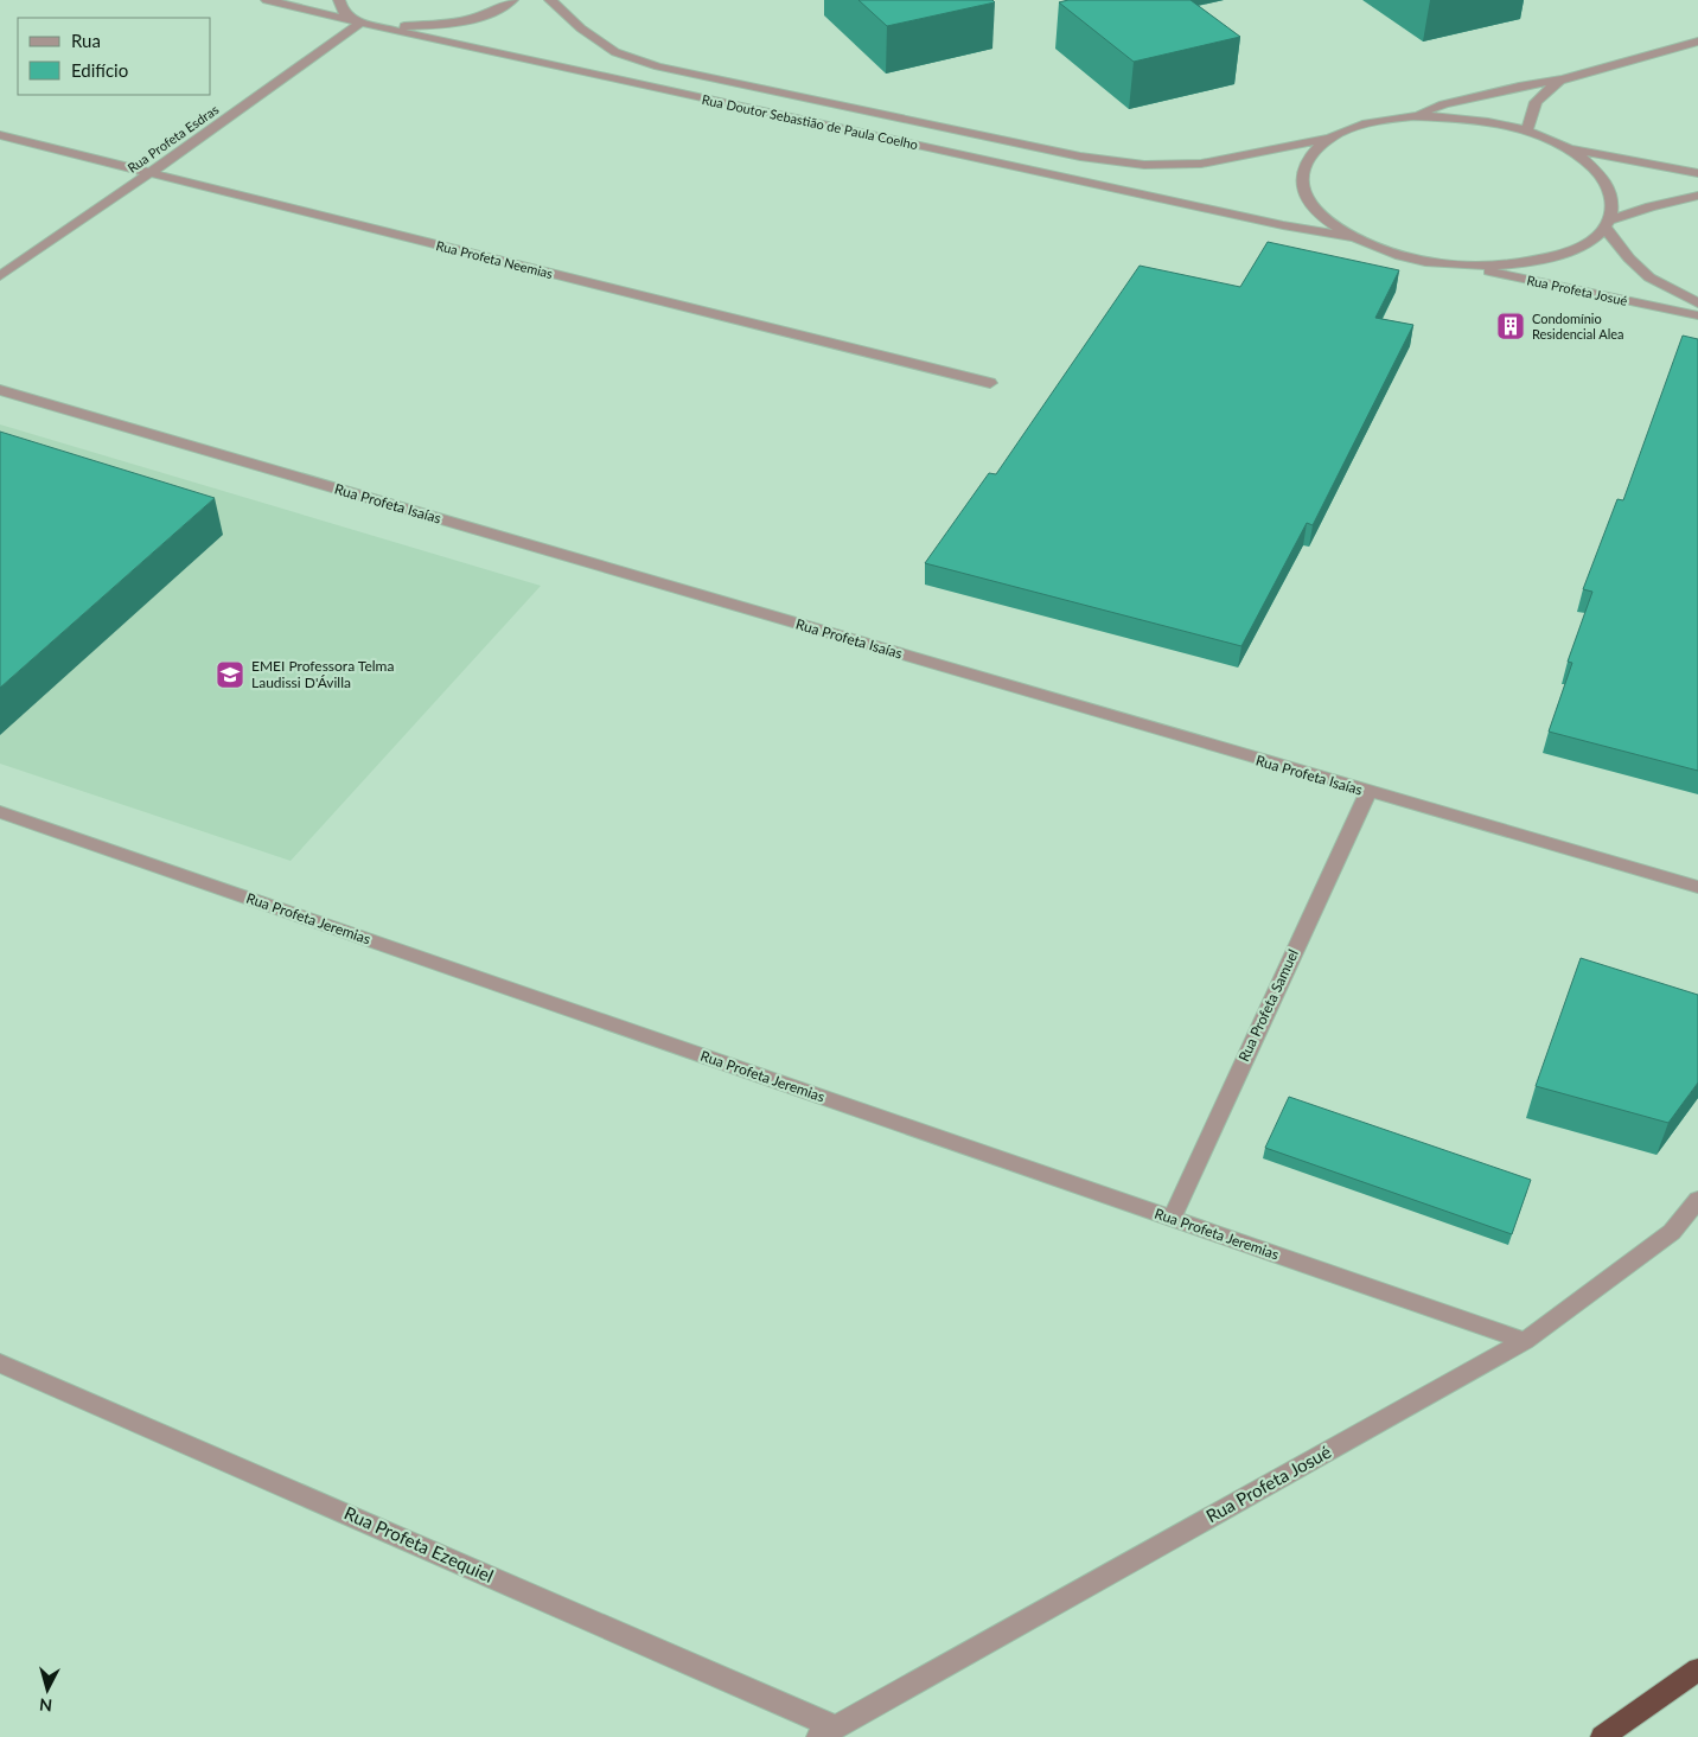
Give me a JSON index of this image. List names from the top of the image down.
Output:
{
  "streets": {
    "street": [
      "Rua Doutor Sebastião de Paula Coelho",
      "Rua Profeta Esdras",
      "Rua Profeta Neemias",
      "Rua Profeta Josué",
      "Rua Profeta Isaías",
      "Rua Profeta Jeremias",
      "Rua Profeta Samuel",
      "Rua Profeta Ezequiel"
    ]
  },
  "crossings": [
    ["Rua Doutor Sebastião de Paula Coelho", "Rua Profeta Esdras"],
    ["Rua Profeta Esdras", "Rua Profeta Neemias"],
    ["Rua Profeta Josué", "Rua Profeta Jeremias"],
    ["Rua Profeta Josué", "Rua Profeta Ezequiel"],
    ["Rua Profeta Isaías", "Rua Profeta Samuel"],
    ["Rua Profeta Jeremias", "Rua Profeta Samuel"]
  ],
  "places": {
    "building": ["Condomínio Residencial Alea"],
    "school or university": ["EMEI Professora Telma Laudissi D'Ávilla"]
  },
  "legend": ["Rua", "Edifício"],
  "north": "bottom"
}
